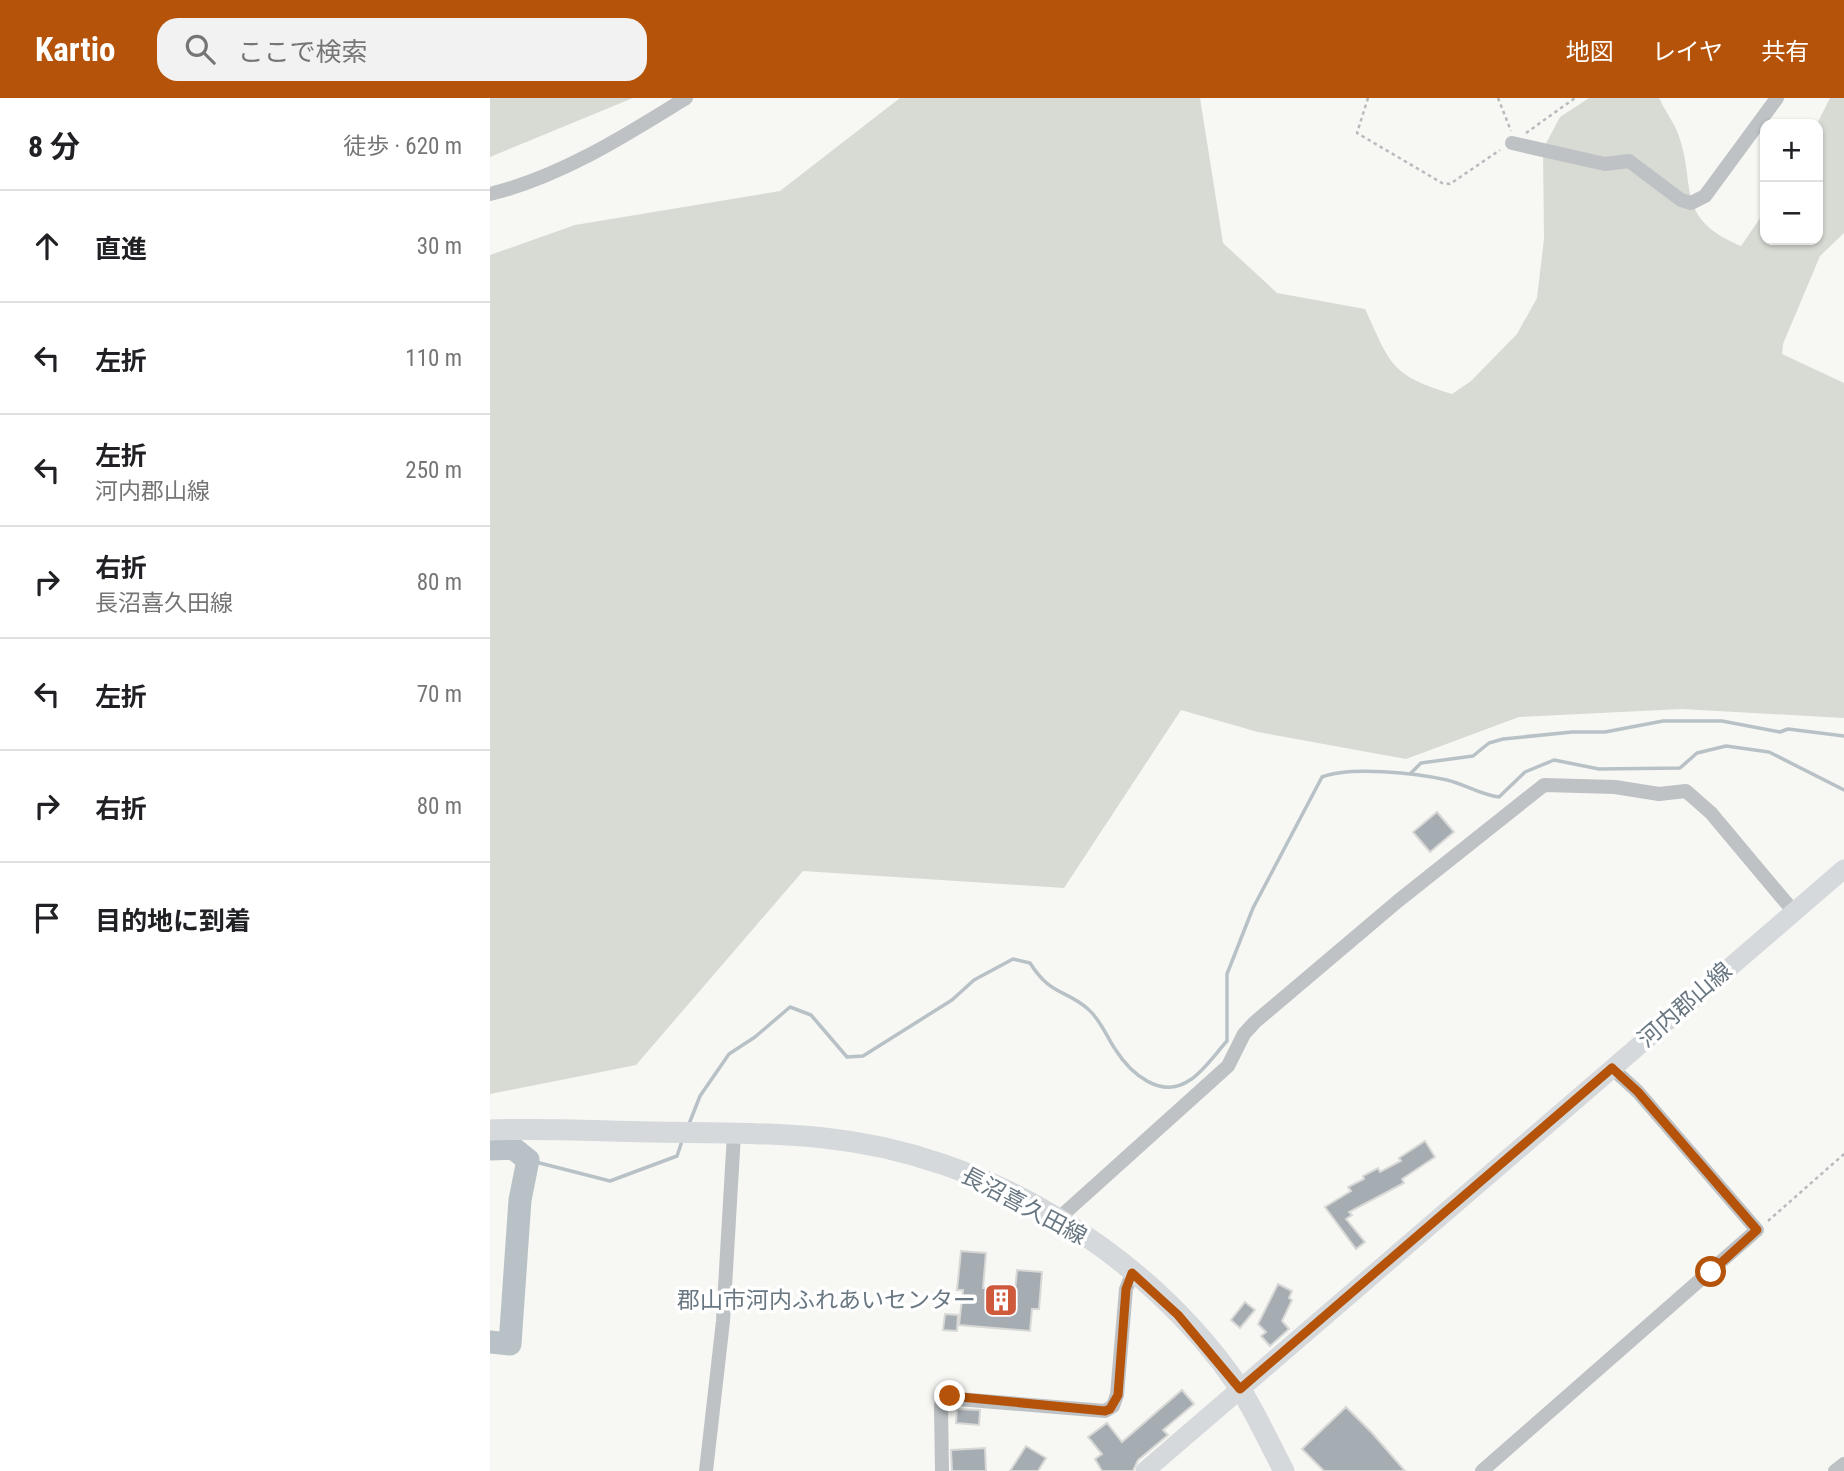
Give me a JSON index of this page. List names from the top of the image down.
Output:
{
  "streets": {
    "main road": ["河内郡山線", "長沼喜久田線"]
  },
  "crossings": [
    ["河内郡山線", "長沼喜久田線"]
  ],
  "places": {
    "building": ["郡山市河内ふれあいセンター"]
  },
  "page": {
    "header": "Kartio",
    "search": "ここで検索",
    "nav": ["地図", "レイヤ", "共有"],
    "heading": ["8 分", "徒歩 · 620 m"],
    "map_buttons": ["+", "−"],
    "list": [
      ["直進", "30 m"],
      ["左折", "110 m"],
      ["左折", "河内郡山線", "250 m"],
      ["右折", "長沼喜久田線", "80 m"],
      ["左折", "70 m"],
      ["右折", "80 m"],
      "目的地に到着"
    ]
  }
}
